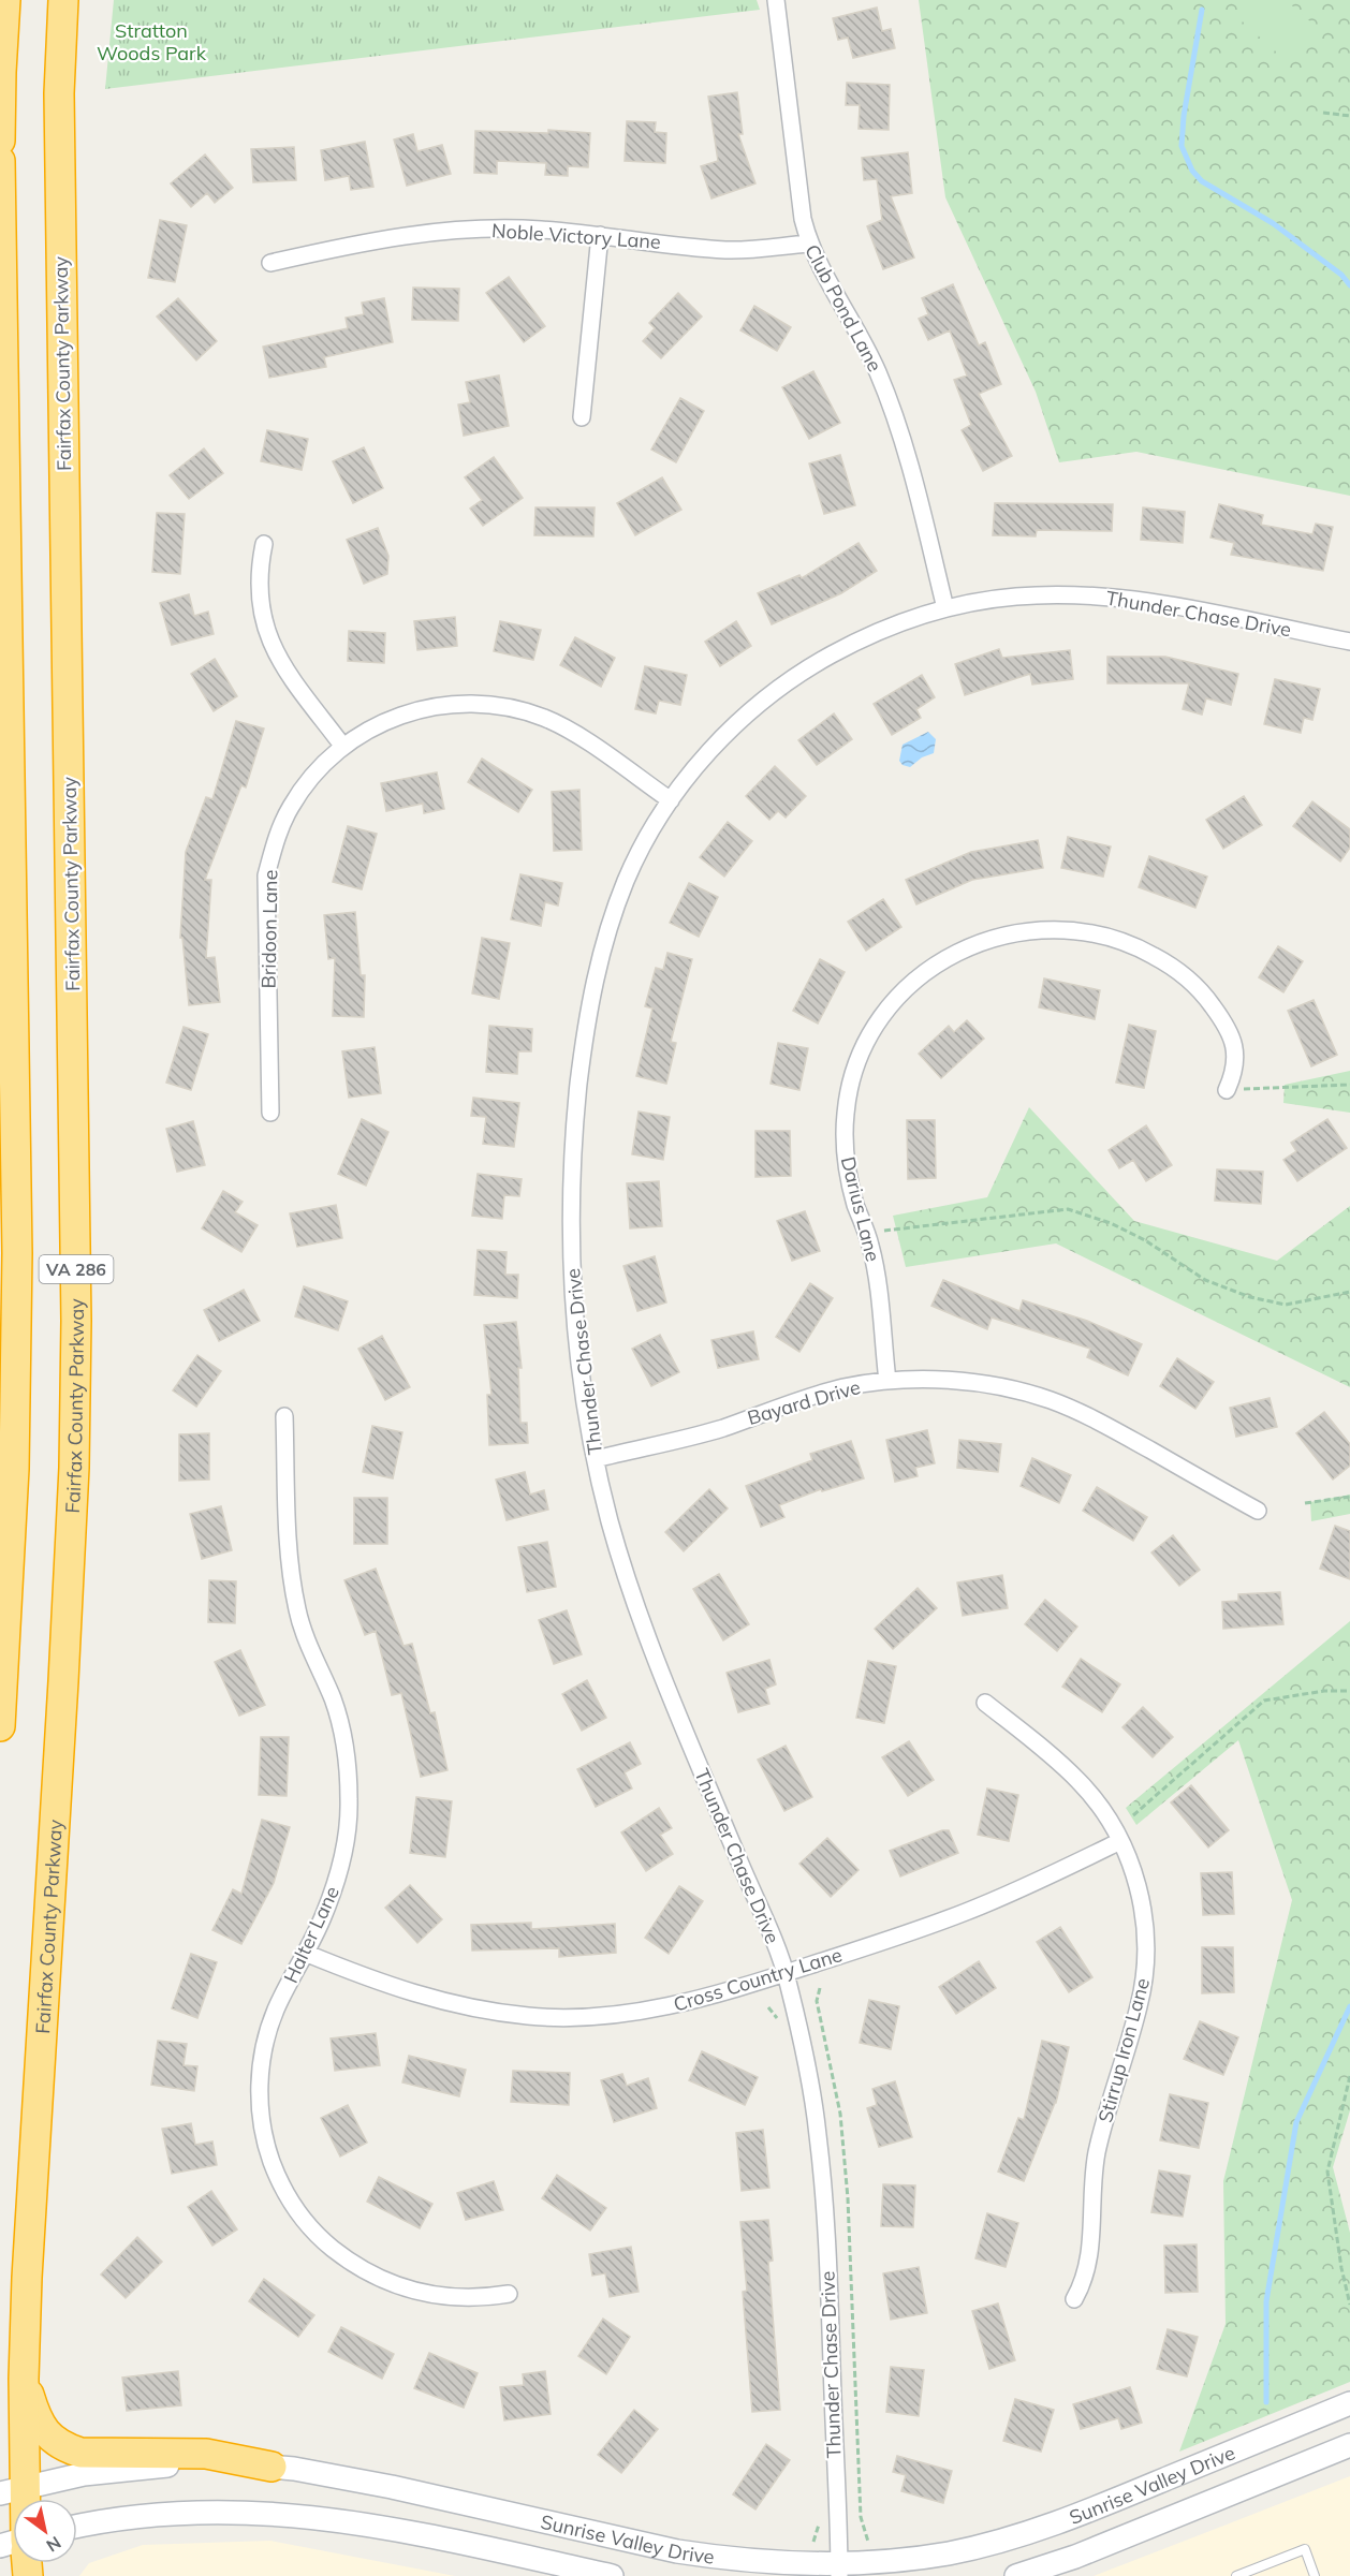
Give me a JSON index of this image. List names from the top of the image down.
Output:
{
  "streets": {
    "highway": ["Fairfax County Parkway", "VA 286"],
    "main road": ["Sunrise Valley Drive"],
    "street": [
      "Noble Victory Lane",
      "Club Pond Lane",
      "Thunder Chase Drive",
      "Bridoon Lane",
      "Darius Lane",
      "Bayard Drive",
      "Halter Lane",
      "Cross Country Lane",
      "Stirrup Iron Lane"
    ]
  },
  "crossings": [
    ["Noble Victory Lane", "Club Pond Lane"],
    ["Club Pond Lane", "Thunder Chase Drive"],
    ["Fairfax County Parkway", "Sunrise Valley Drive"],
    ["Thunder Chase Drive", "Bridoon Lane"],
    ["Thunder Chase Drive", "Bayard Drive"],
    ["Thunder Chase Drive", "Cross Country Lane"],
    ["Thunder Chase Drive", "Sunrise Valley Drive"],
    ["Darius Lane", "Bayard Drive"],
    ["Halter Lane", "Cross Country Lane"],
    ["Cross Country Lane", "Stirrup Iron Lane"]
  ],
  "parks": ["Stratton Woods Park"],
  "north": "bottom right"
}
